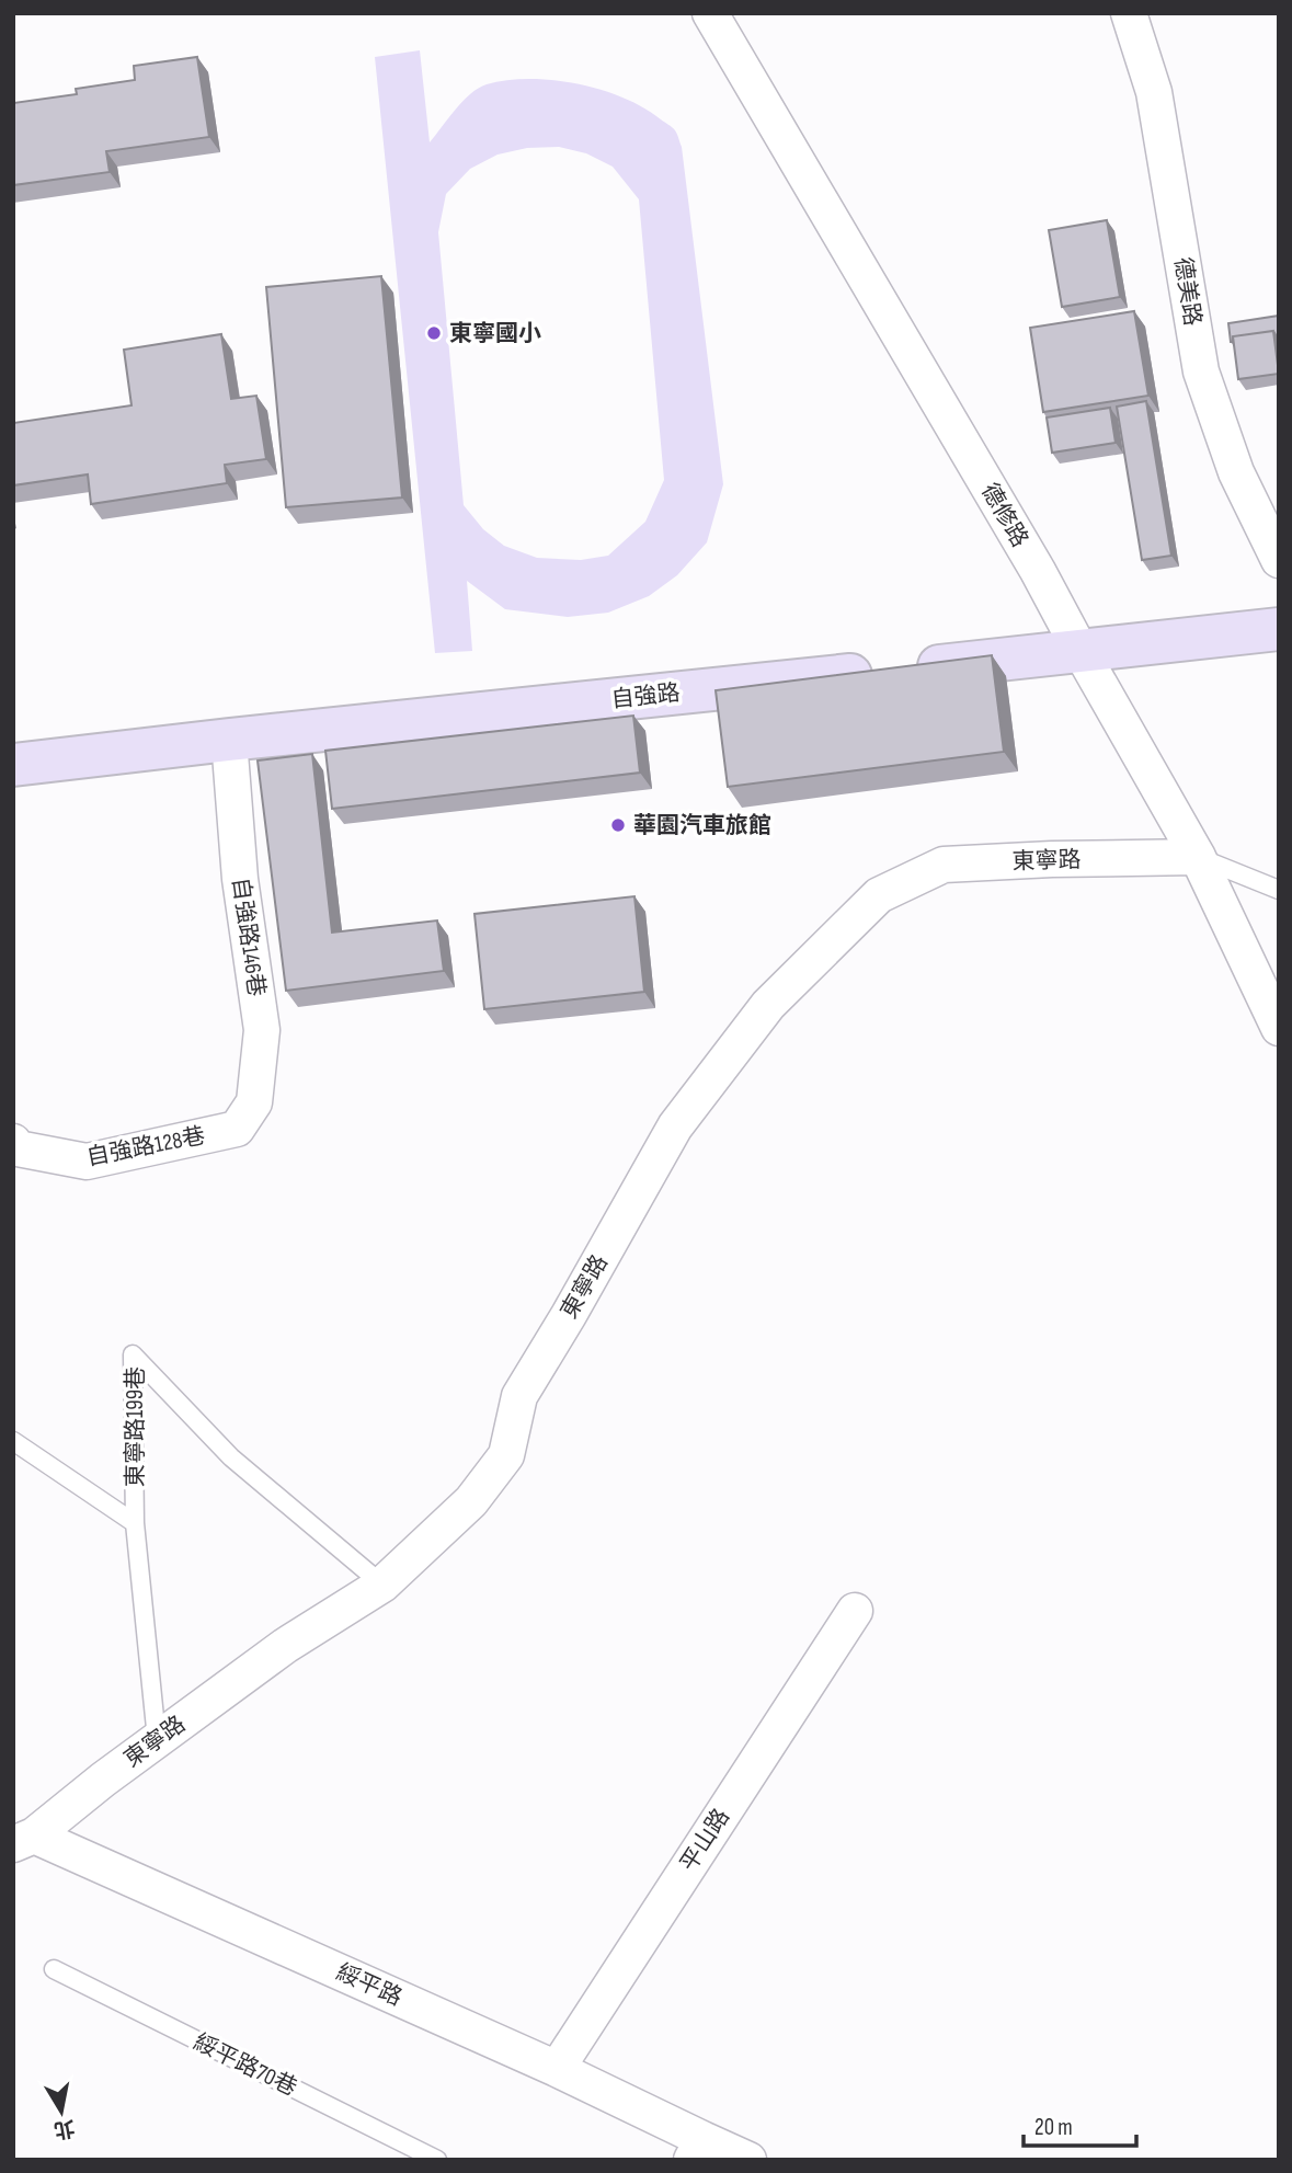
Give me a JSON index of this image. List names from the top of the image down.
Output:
{
  "streets": {
    "street": [
      "德美路",
      "德修路",
      "自強路",
      "東寧路",
      "自強路146巷",
      "自強路128巷",
      "平山路",
      "綏平路"
    ],
    "lane": ["東寧路199巷", "綏平路70巷"]
  },
  "crossings": [
    ["德修路", "自強路"],
    ["德修路", "東寧路"],
    ["自強路", "自強路146巷"],
    ["東寧路", "東寧路199巷"],
    ["東寧路", "綏平路"],
    ["自強路146巷", "自強路128巷"],
    ["平山路", "綏平路"]
  ],
  "places": ["東寧國小", "華園汽車旅館"],
  "scale_bar": "20 m",
  "north": "bottom"
}
